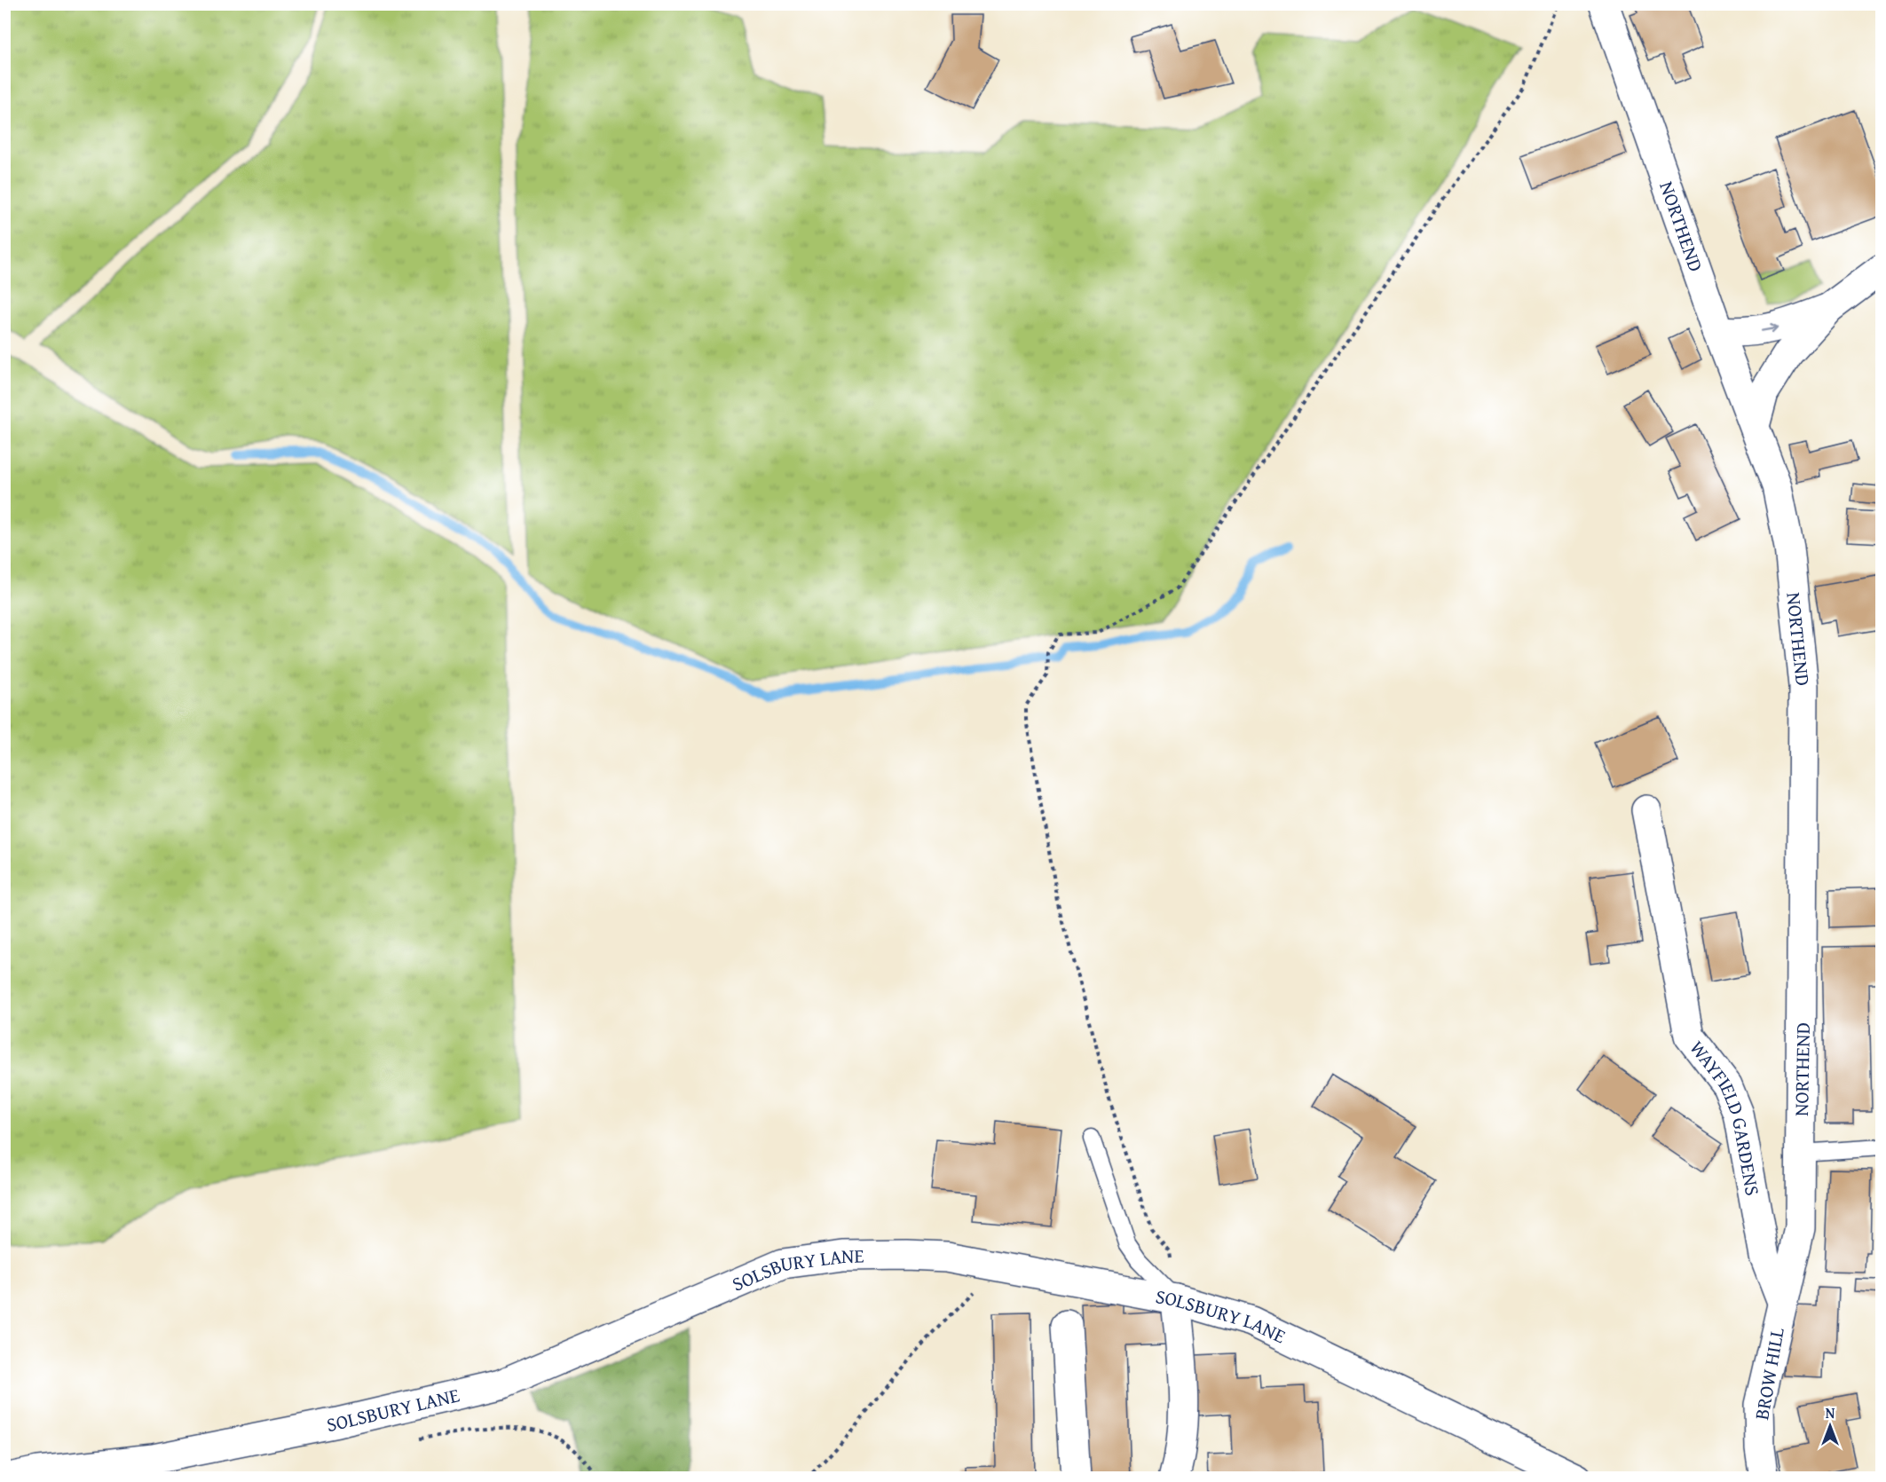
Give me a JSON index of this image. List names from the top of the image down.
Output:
{
  "streets": {
    "street": [
      "NORTHEND",
      "WAYFIELD GARDENS",
      "SOLSBURY LANE",
      "BROW HILL"
    ]
  },
  "crossings": [
    ["NORTHEND", "WAYFIELD GARDENS"],
    ["NORTHEND", "BROW HILL"],
    ["WAYFIELD GARDENS", "BROW HILL"]
  ],
  "north": "top"
}
